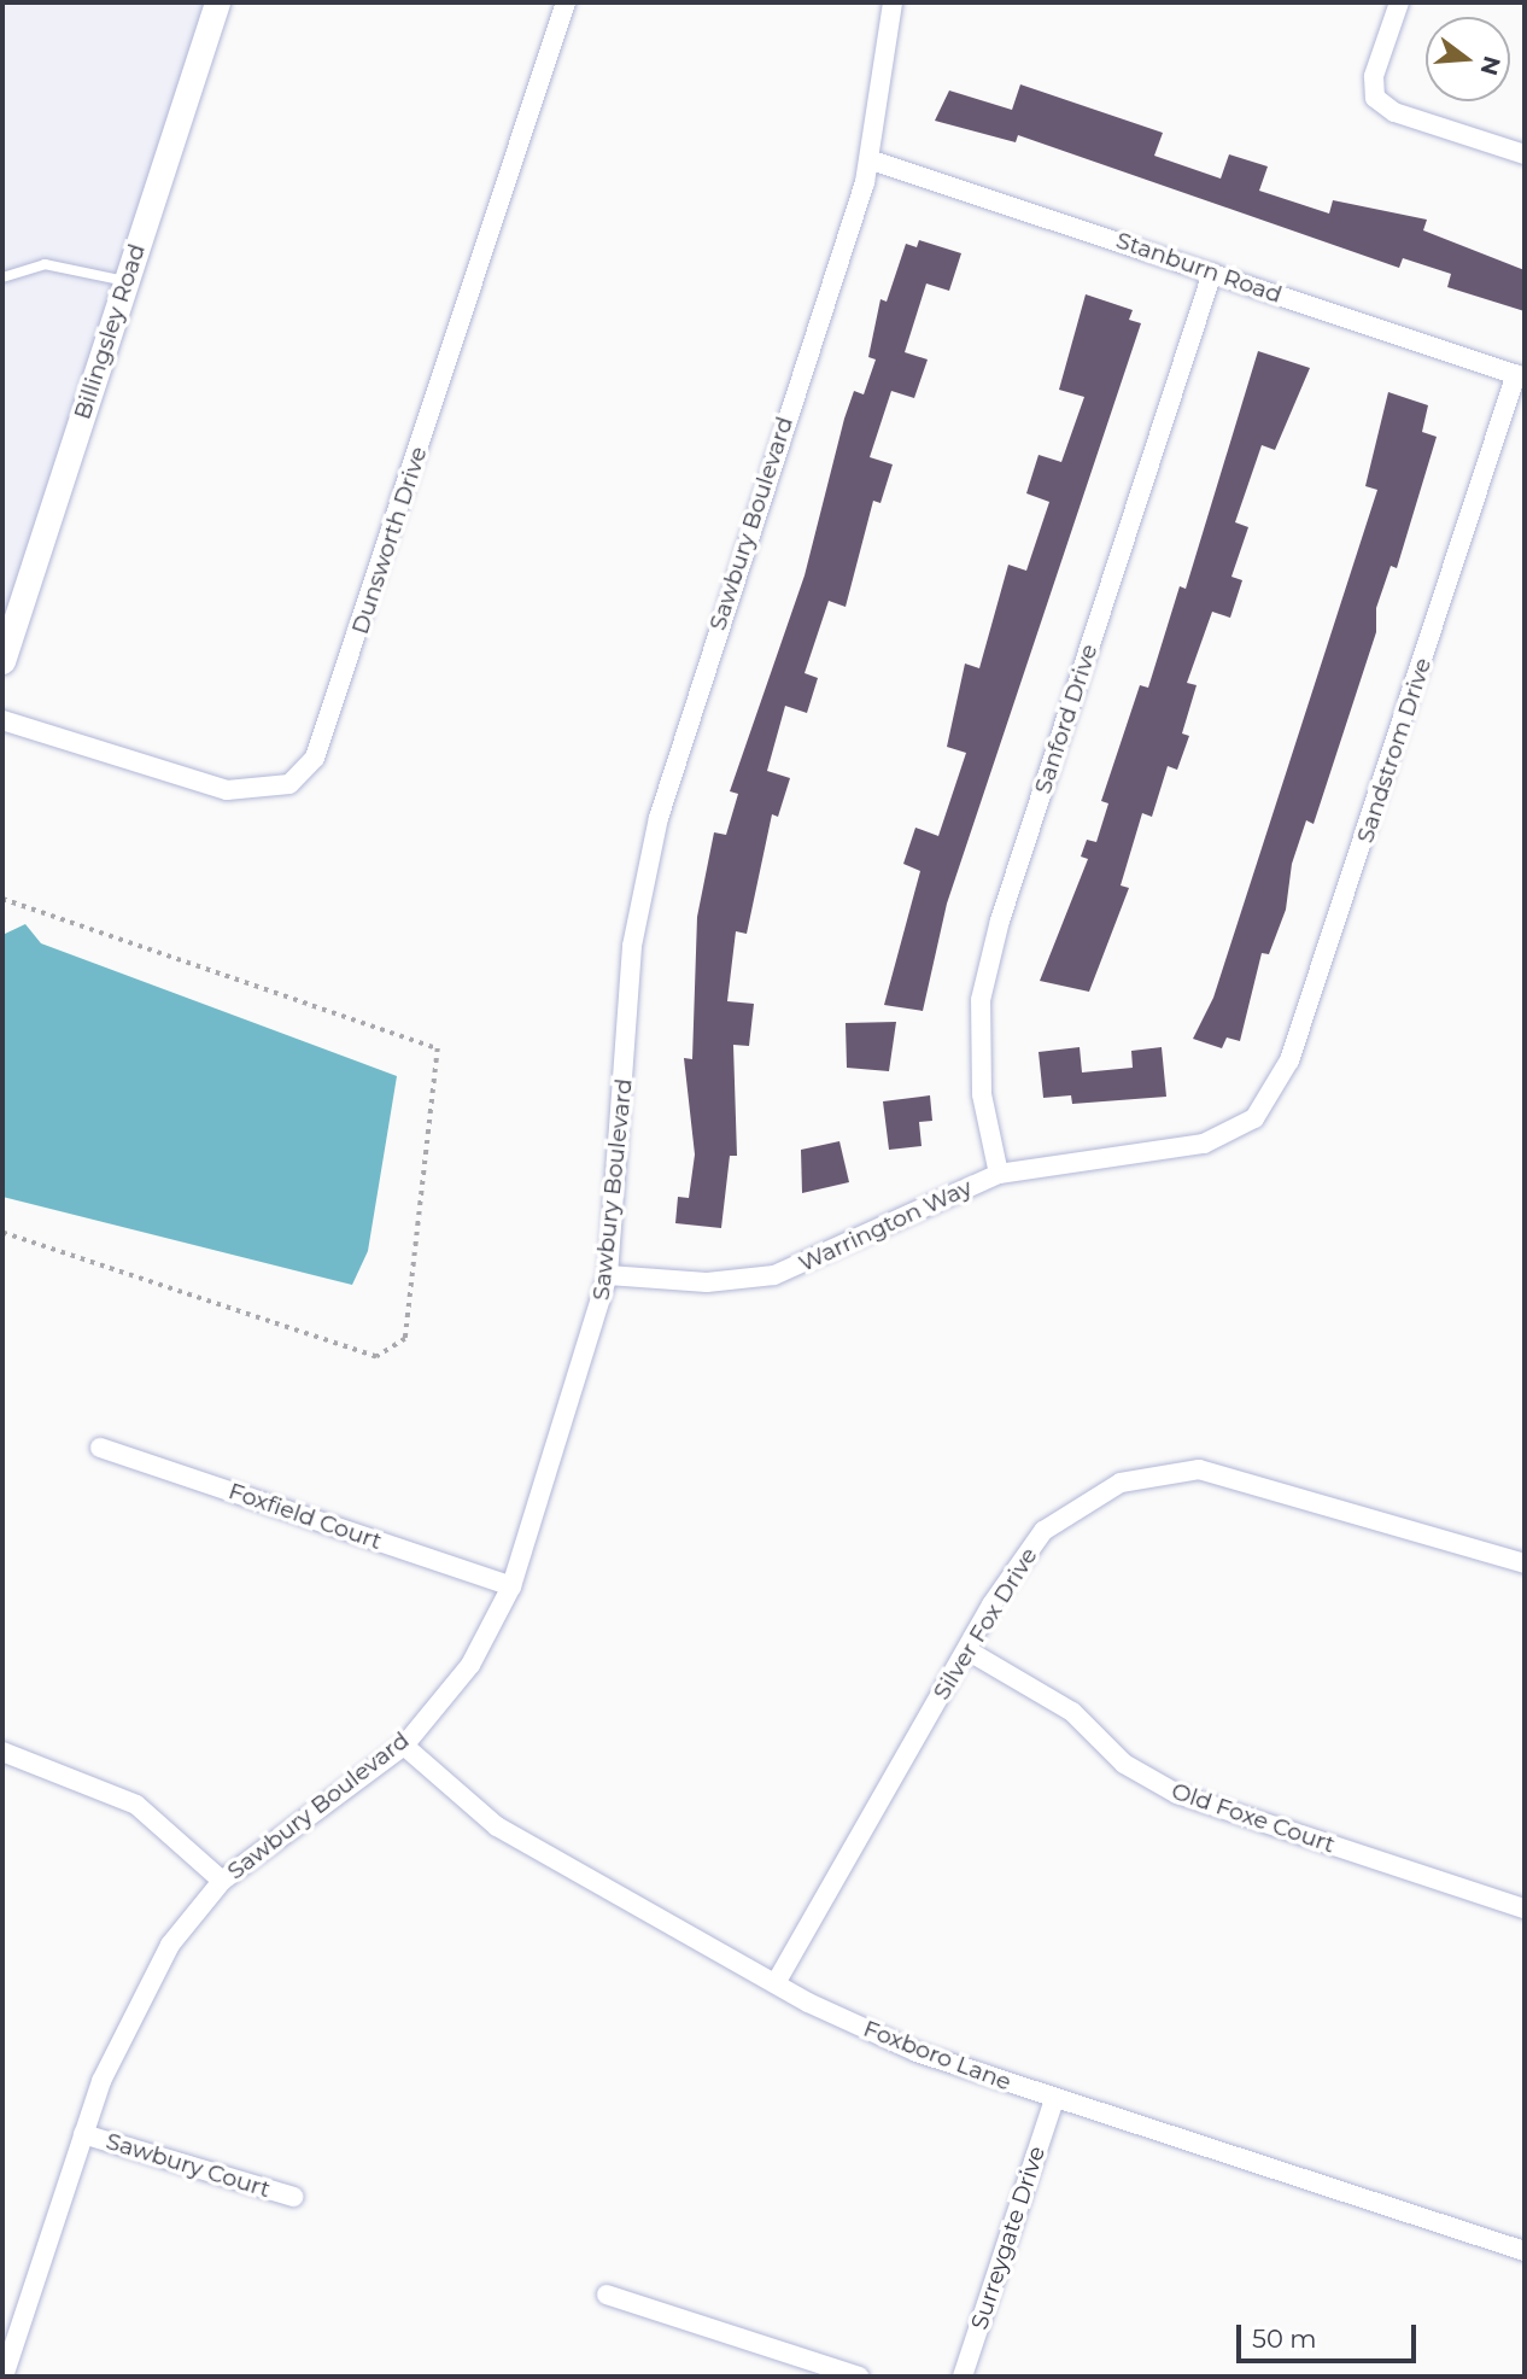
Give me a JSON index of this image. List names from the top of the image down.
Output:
{
  "streets": {
    "street": [
      "Stanburn Road",
      "Billingsley Road",
      "Sawbury Boulevard",
      "Dunsworth Drive",
      "Sanford Drive",
      "Sandstrom Drive",
      "Warrington Way",
      "Foxfield Court",
      "Silver Fox Drive",
      "Old Foxe Court",
      "Foxboro Lane",
      "Sawbury Court",
      "Surreygate Drive"
    ]
  },
  "crossings": [
    ["Stanburn Road", "Sawbury Boulevard"],
    ["Stanburn Road", "Sanford Drive"],
    ["Stanburn Road", "Sandstrom Drive"],
    ["Sawbury Boulevard", "Warrington Way"],
    ["Sawbury Boulevard", "Foxfield Court"],
    ["Sawbury Boulevard", "Foxboro Lane"],
    ["Sawbury Boulevard", "Sawbury Court"],
    ["Sanford Drive", "Warrington Way"],
    ["Sandstrom Drive", "Warrington Way"],
    ["Silver Fox Drive", "Old Foxe Court"],
    ["Silver Fox Drive", "Foxboro Lane"],
    ["Foxboro Lane", "Surreygate Drive"]
  ],
  "scale_bar": "50 m",
  "north": "right"
}
